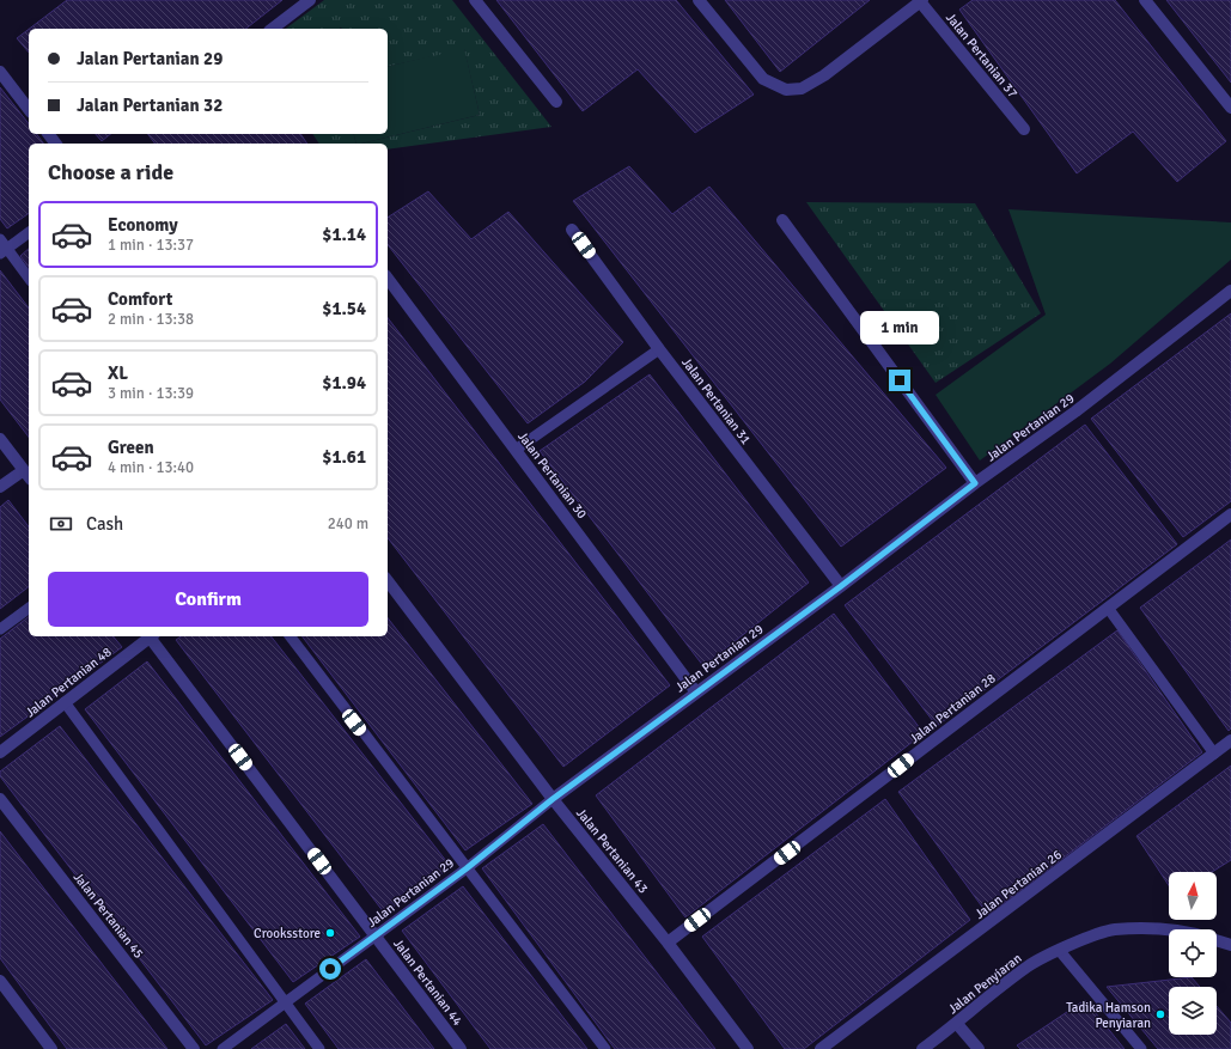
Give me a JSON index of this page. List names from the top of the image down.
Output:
{
  "streets": {
    "street": [
      "Jalan Pertanian 37",
      "Jalan Pertanian 31",
      "Jalan Pertanian 29",
      "Jalan Pertanian 30",
      "Jalan Pertanian 48",
      "Jalan Pertanian 28",
      "Jalan Pertanian 43",
      "Jalan Pertanian 26",
      "Jalan Pertanian 45",
      "Jalan Pertanian 44",
      "Jalan Penyiaran"
    ]
  },
  "crossings": [
    ["Jalan Pertanian 31", "Jalan Pertanian 29"],
    ["Jalan Pertanian 29", "Jalan Pertanian 30"],
    ["Jalan Pertanian 29", "Jalan Pertanian 43"],
    ["Jalan Pertanian 29", "Jalan Pertanian 44"],
    ["Jalan Pertanian 28", "Jalan Pertanian 43"]
  ],
  "places": ["Crooksstore", "Tadika Hamson Penyiaran"],
  "north": "top",
  "page": {
    "banner": ["Jalan Pertanian 29", "Jalan Pertanian 32"],
    "heading": "Choose a ride",
    "list": [
      {
        "name": "Economy",
        "note": "1 min · 13:37",
        "value": "$1.14"
      },
      {
        "name": "Comfort",
        "note": "2 min · 13:38",
        "value": "$1.54"
      },
      {
        "name": "XL",
        "note": "3 min · 13:39",
        "value": "$1.94"
      },
      {
        "name": "Green",
        "note": "4 min · 13:40",
        "value": "$1.61"
      }
    ],
    "bubble": "1 min",
    "pay": ["Cash", "240 m"],
    "buttons": "Confirm"
  }
}
